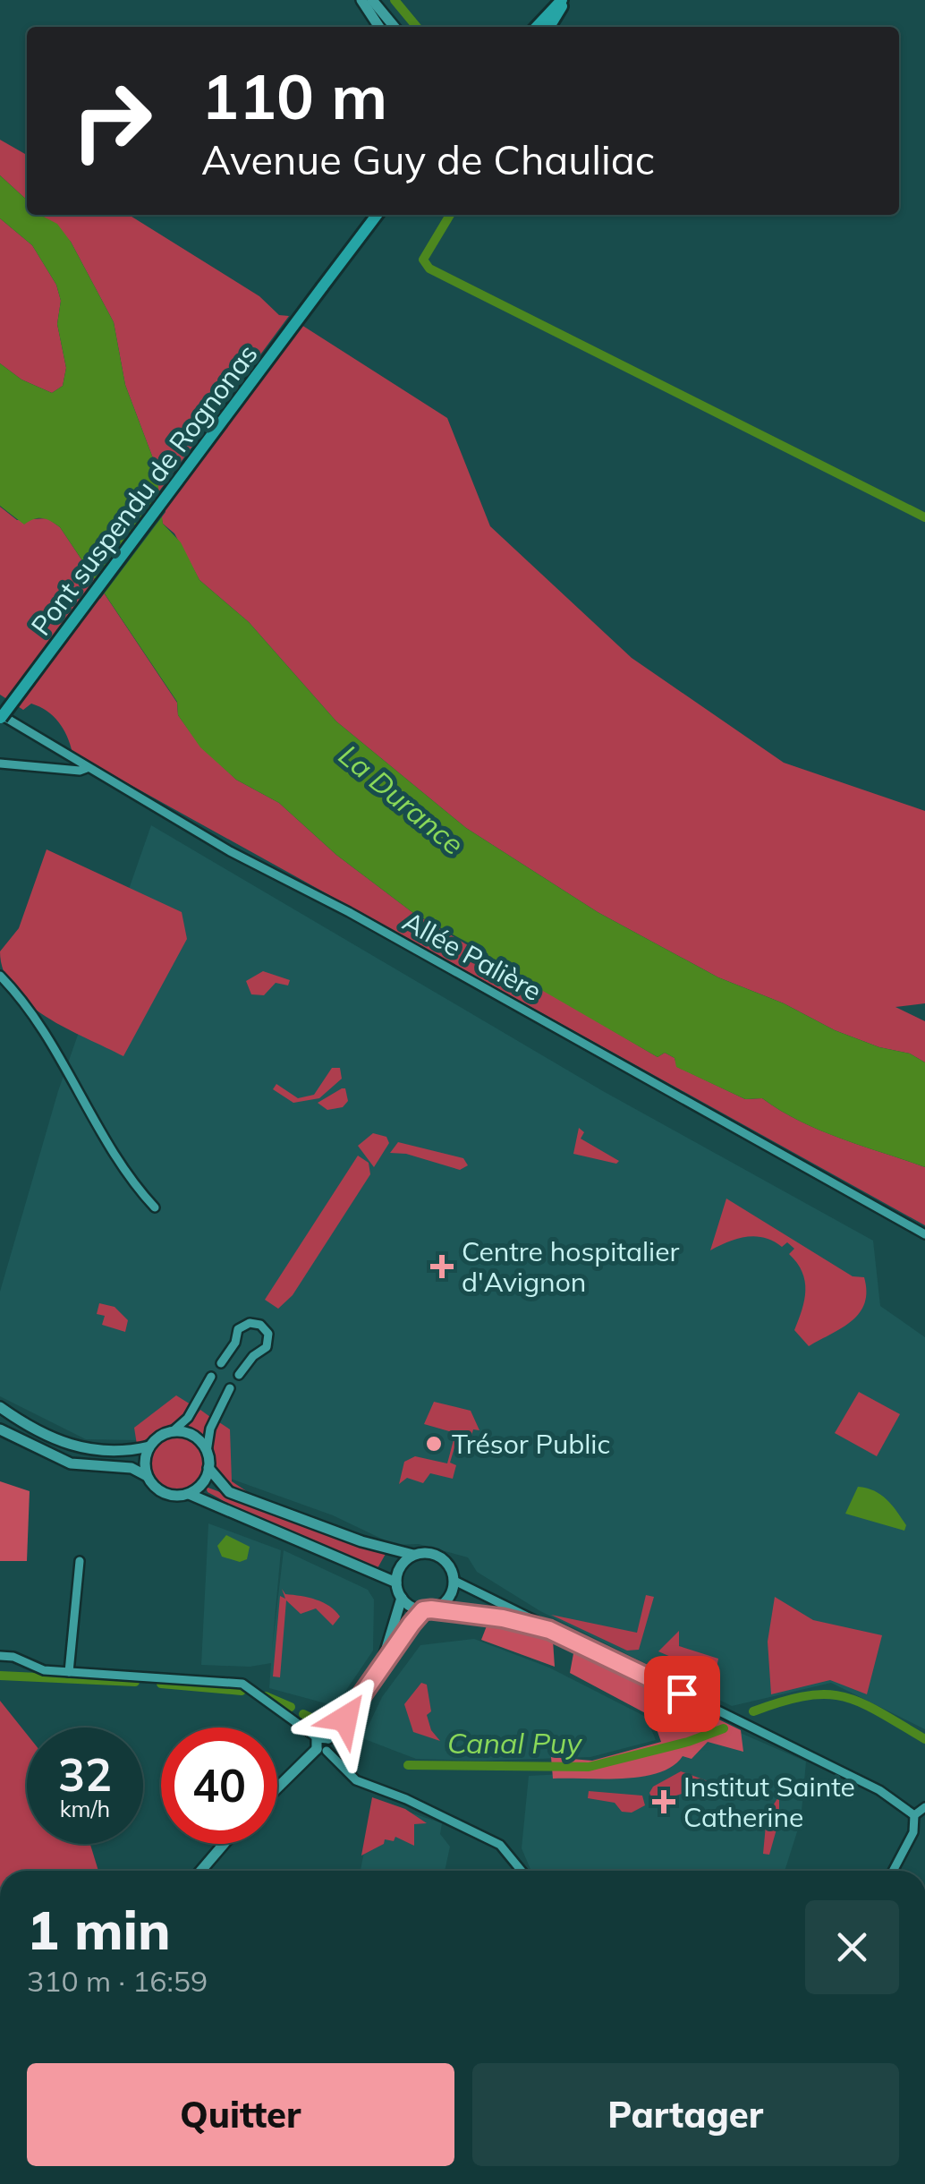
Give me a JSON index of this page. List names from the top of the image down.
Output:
{
  "streets": {
    "main road": ["Pont suspendu de Rognonas"],
    "street": ["Allée Palière"]
  },
  "crossings": [
    ["Pont suspendu de Rognonas", "Allée Palière"]
  ],
  "water": ["La Durance", "Canal Puy"],
  "places": {
    "health": ["Centre hospitalier d'Avignon", "Institut Sainte Catherine"],
    "other": ["Trésor Public"]
  },
  "page": {
    "turn": ["110 m", "Avenue Guy de Chauliac"],
    "speed": "32 km/h",
    "limit": "40",
    "heading": ["1 min", "310 m · 16:59"],
    "buttons": ["Quitter", "Partager"]
  }
}
